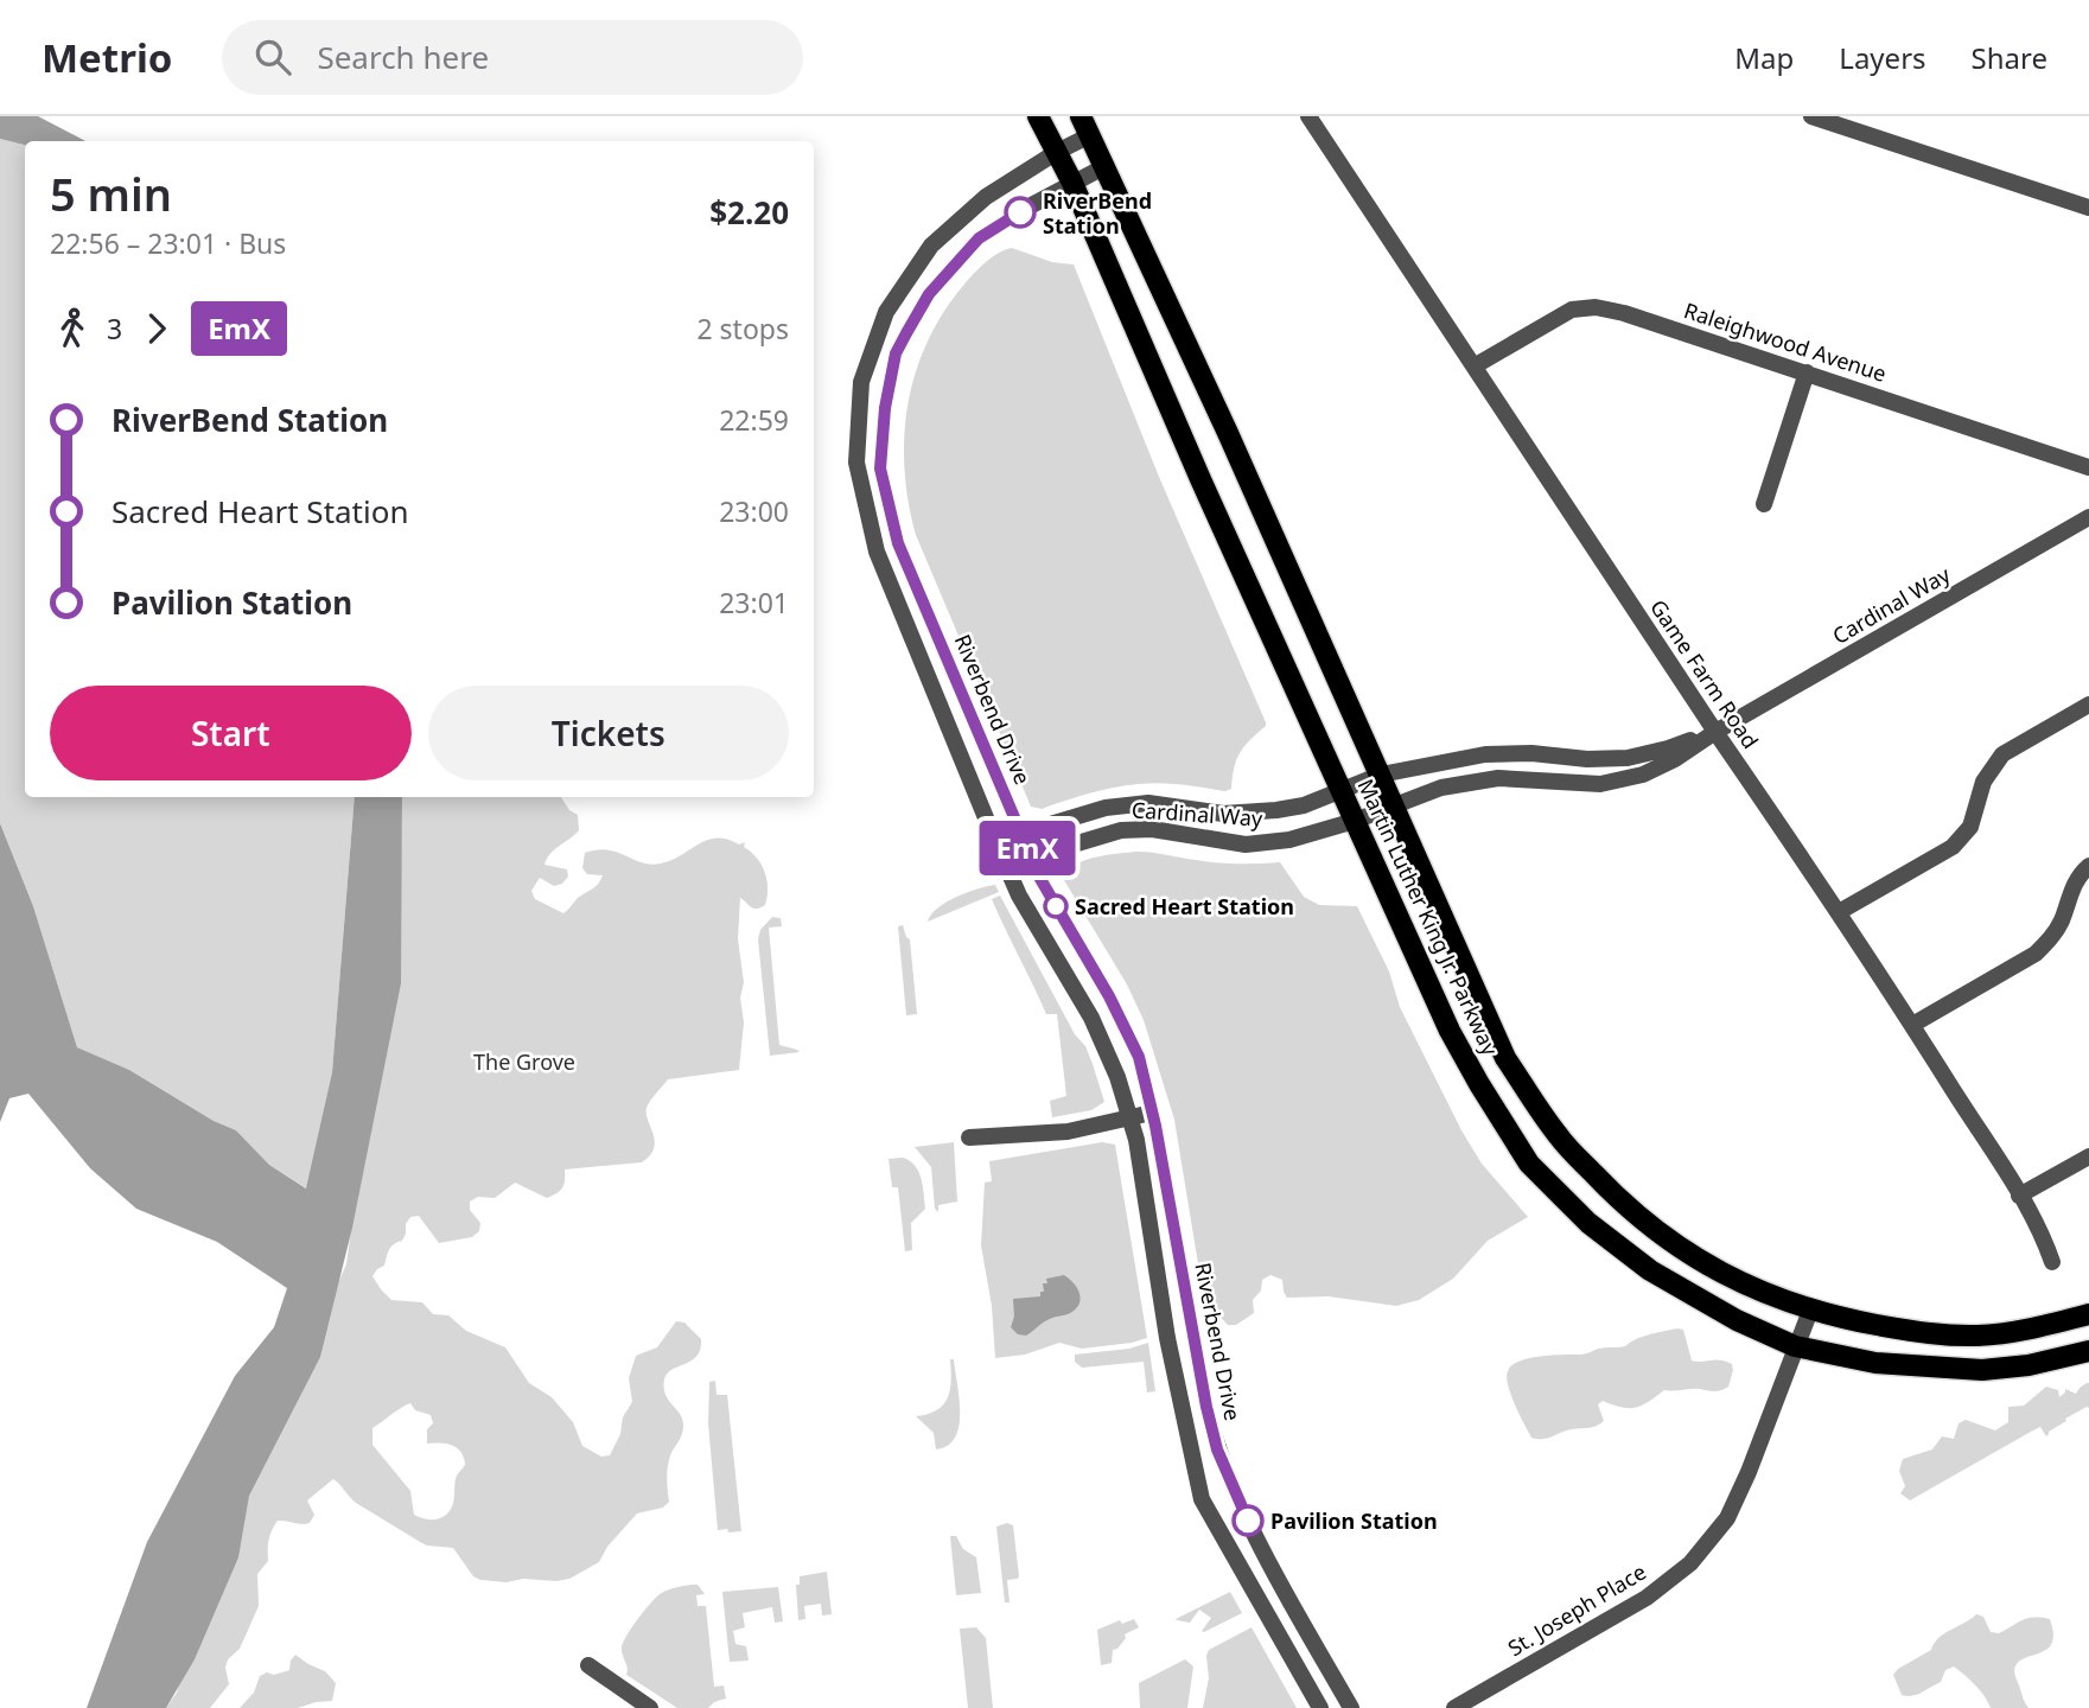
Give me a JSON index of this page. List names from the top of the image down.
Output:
{
  "streets": {
    "main road": ["Martin Luther King Jr. Parkway"],
    "street": [
      "Raleighwood Avenue",
      "Cardinal Way",
      "Game Farm Road",
      "Riverbend Drive",
      "St. Joseph Place"
    ]
  },
  "crossings": [
    ["Raleighwood Avenue", "Game Farm Road"],
    ["Cardinal Way", "Game Farm Road"],
    ["Cardinal Way", "Riverbend Drive"],
    ["Cardinal Way", "Martin Luther King Jr. Parkway"],
    ["Riverbend Drive", "Martin Luther King Jr. Parkway"],
    ["Martin Luther King Jr. Parkway", "St. Joseph Place"]
  ],
  "parks": ["The Grove"],
  "places": ["RiverBend Station", "Sacred Heart Station", "Pavilion Station"],
  "lines": ["bus line EmX"],
  "page": {
    "header": "Metrio",
    "search": "Search here",
    "nav": ["Map", "Layers", "Share"],
    "on_map": "EmX",
    "heading": ["5 min", "22:56 – 23:01 · Bus", "$2.20"],
    "legs": ["3", "EmX", "2 stops"],
    "list": [
      {
        "name": "RiverBend Station",
        "value": "22:59"
      },
      {
        "name": "Sacred Heart Station",
        "value": "23:00"
      },
      {
        "name": "Pavilion Station",
        "value": "23:01"
      }
    ],
    "buttons": ["Start", "Tickets"]
  }
}
